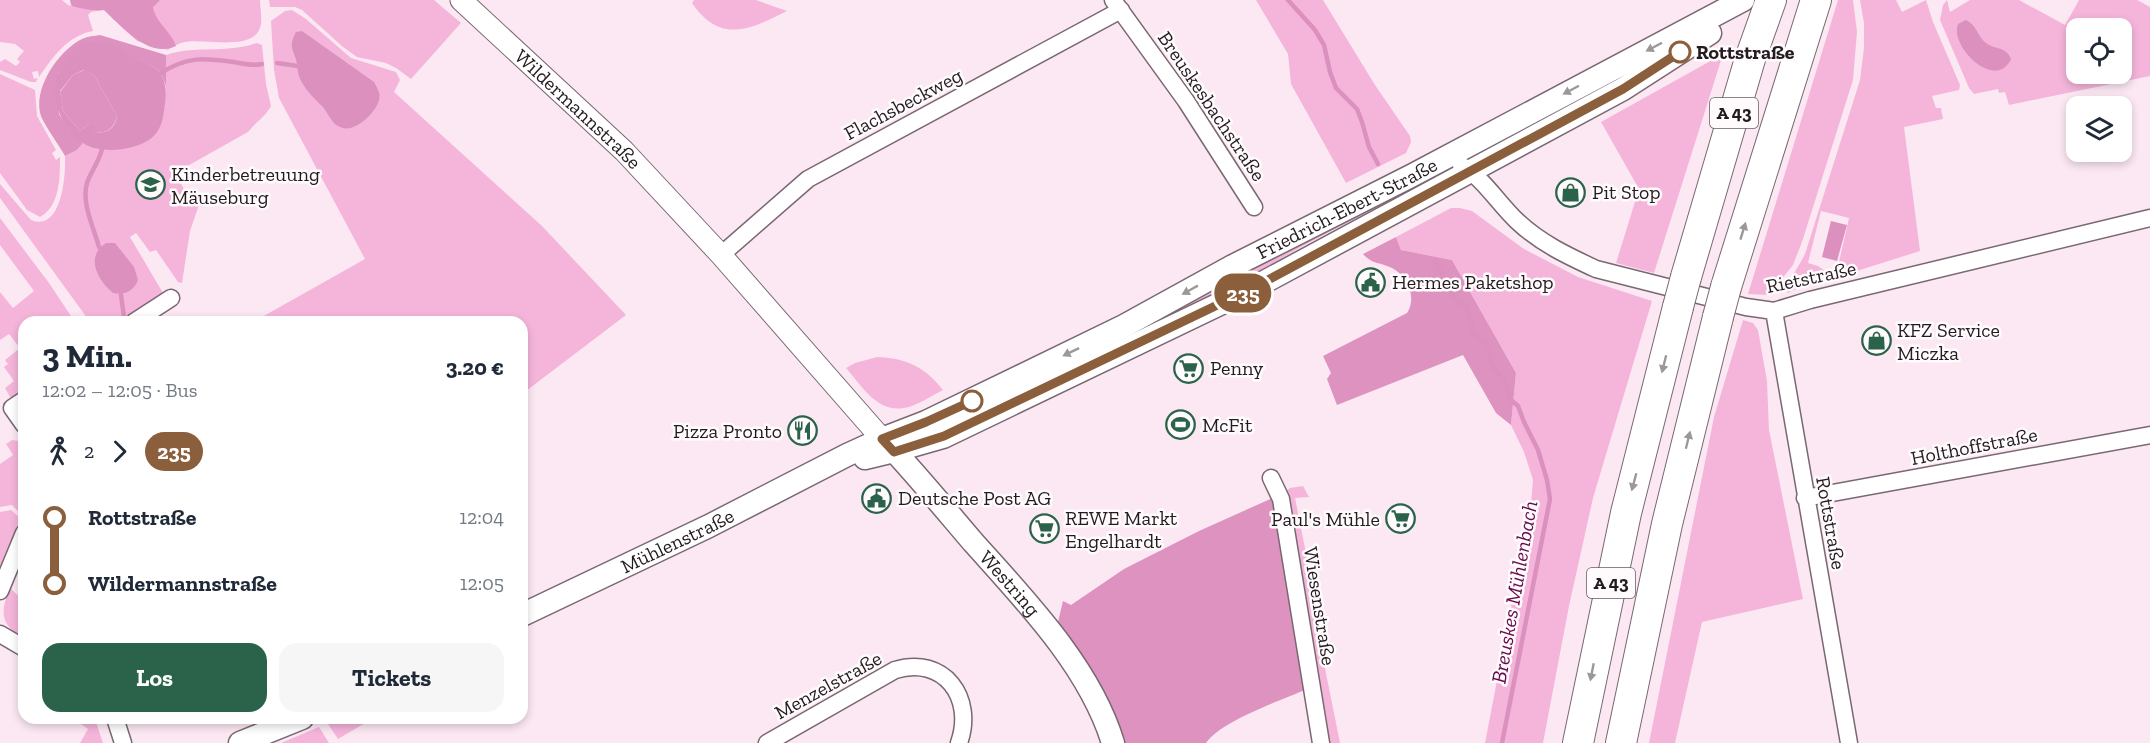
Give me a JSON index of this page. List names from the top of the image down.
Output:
{
  "streets": {
    "highway": ["A 43"],
    "main road": ["Friedrich-Ebert-Straße", "Mühlenstraße", "Westring"],
    "street": [
      "Flachsbeckweg",
      "Breuskesbachstraße",
      "Wildermannstraße",
      "Rietstraße",
      "Holthoffstraße",
      "Rottstraße",
      "Wiesenstraße",
      "Menzelstraße"
    ]
  },
  "crossings": [
    ["Flachsbeckweg", "Breuskesbachstraße"],
    ["Flachsbeckweg", "Wildermannstraße"],
    ["Wildermannstraße", "Friedrich-Ebert-Straße"],
    ["Wildermannstraße", "Mühlenstraße"],
    ["Wildermannstraße", "Westring"],
    ["Friedrich-Ebert-Straße", "Rietstraße"],
    ["Friedrich-Ebert-Straße", "Mühlenstraße"],
    ["Friedrich-Ebert-Straße", "Westring"],
    ["Rietstraße", "Rottstraße"],
    ["Holthoffstraße", "Rottstraße"],
    ["Mühlenstraße", "Westring"]
  ],
  "water": ["Breuskes Mühlenbach"],
  "places": {
    "other": ["Rottstraße"],
    "school or university": ["Kinderbetreuung Mäuseburg"],
    "shop": ["Pit Stop", "KFZ Service Miczka"],
    "public building": ["Hermes Paketshop", "Deutsche Post AG"],
    "supermarket": ["Penny", "Paul's Mühle", "REWE Markt Engelhardt"],
    "sports": ["McFit"],
    "restaurant": ["Pizza Pronto"]
  },
  "lines": ["bus line 235"],
  "page": {
    "on_map": "235",
    "heading": ["3 Min.", "12:02 – 12:05 · Bus", "3.20 €"],
    "legs": ["2", "235"],
    "list": [
      {
        "name": "Rottstraße",
        "value": "12:04"
      },
      {
        "name": "Wildermannstraße",
        "value": "12:05"
      }
    ],
    "buttons": ["Los", "Tickets"]
  }
}
